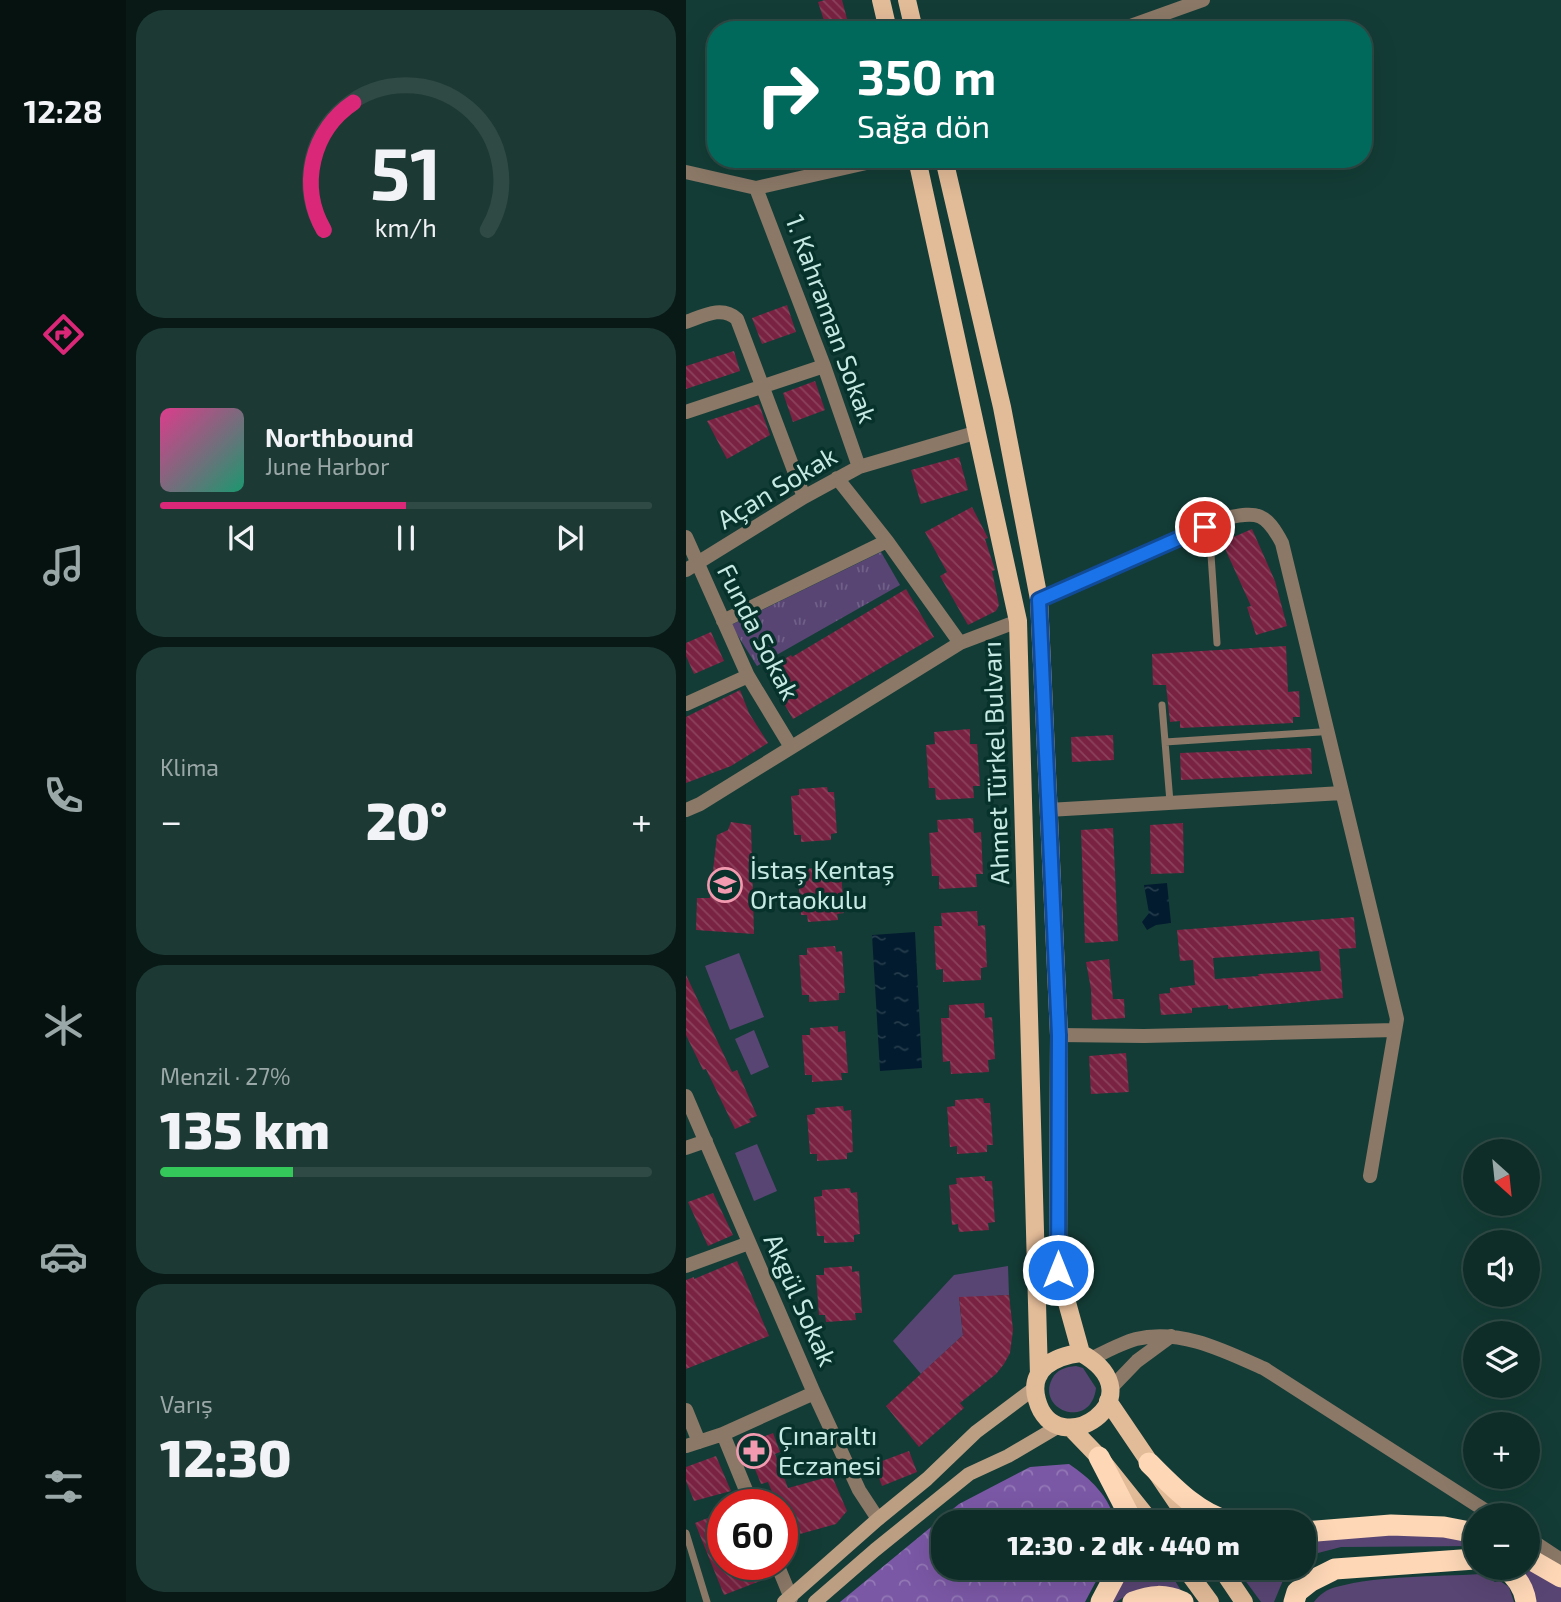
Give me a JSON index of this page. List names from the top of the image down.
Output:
{
  "streets": {
    "main road": ["Ahmet Türkel Bulvarı"],
    "street": [
      "1. Kahraman Sokak",
      "Açan Sokak",
      "Funda Sokak",
      "Akgül Sokak"
    ]
  },
  "crossings": [
    ["1. Kahraman Sokak", "Açan Sokak"],
    ["Açan Sokak", "Funda Sokak"],
    ["Açan Sokak", "Ahmet Türkel Bulvarı"]
  ],
  "places": {
    "school or university": ["İstaş Kentaş Ortaokulu"],
    "pharmacy": ["Çınaraltı Eczanesi"]
  },
  "north": "bottom right",
  "page": {
    "tabs": "12:28",
    "turn": ["350 m", "Sağa dön"],
    "song": ["Northbound", "June Harbor"],
    "tile": [
      "Klima",
      ["Menzil · 27%", "135 km"],
      ["Varış", "12:30"]
    ],
    "heat": ["−", "20°", "+"],
    "map_buttons": ["+", "−"],
    "limit": "60",
    "trip": "12:30 · 2 dk · 440 m",
    "gauge": ["51", "km/h"]
  }
}
